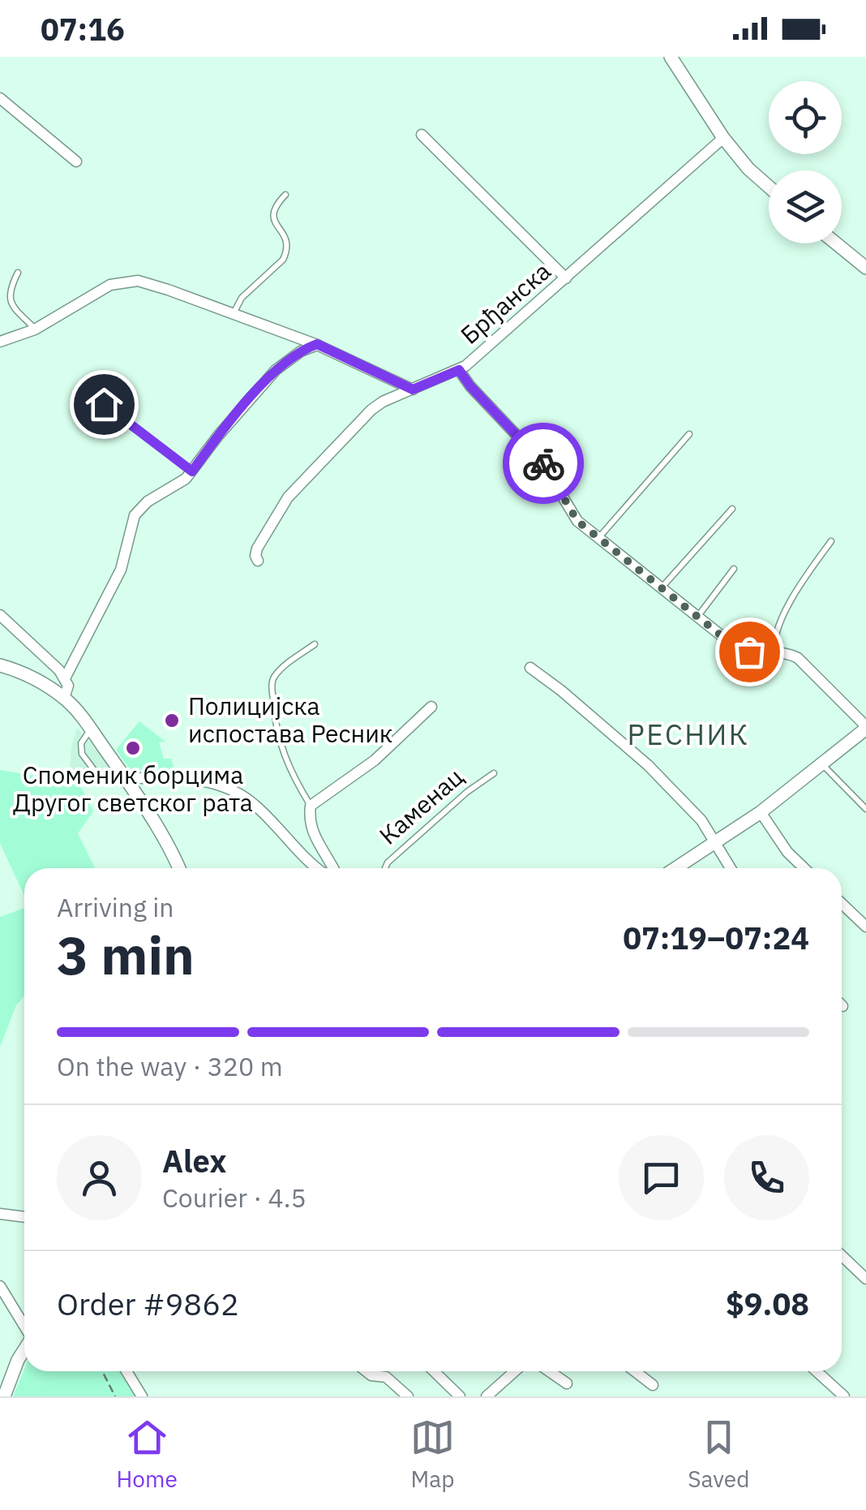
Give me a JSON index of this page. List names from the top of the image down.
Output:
{
  "streets": {
    "street": ["Брђанска"],
    "lane": ["Каменац"]
  },
  "districts": ["РЕСНИК"],
  "places": ["Полицијска испостава Ресник", "Споменик борцима Другог светског рата"],
  "page": {
    "status": "07:16",
    "heading": ["3 min", "Arriving in", "07:19–07:24"],
    "panel": [
      "Alex",
      "Courier · 4.5",
      "Order #9862",
      "$9.08"
    ],
    "bar": "On the way · 320 m",
    "tabs": ["Home", "Map", "Saved"]
  }
}
